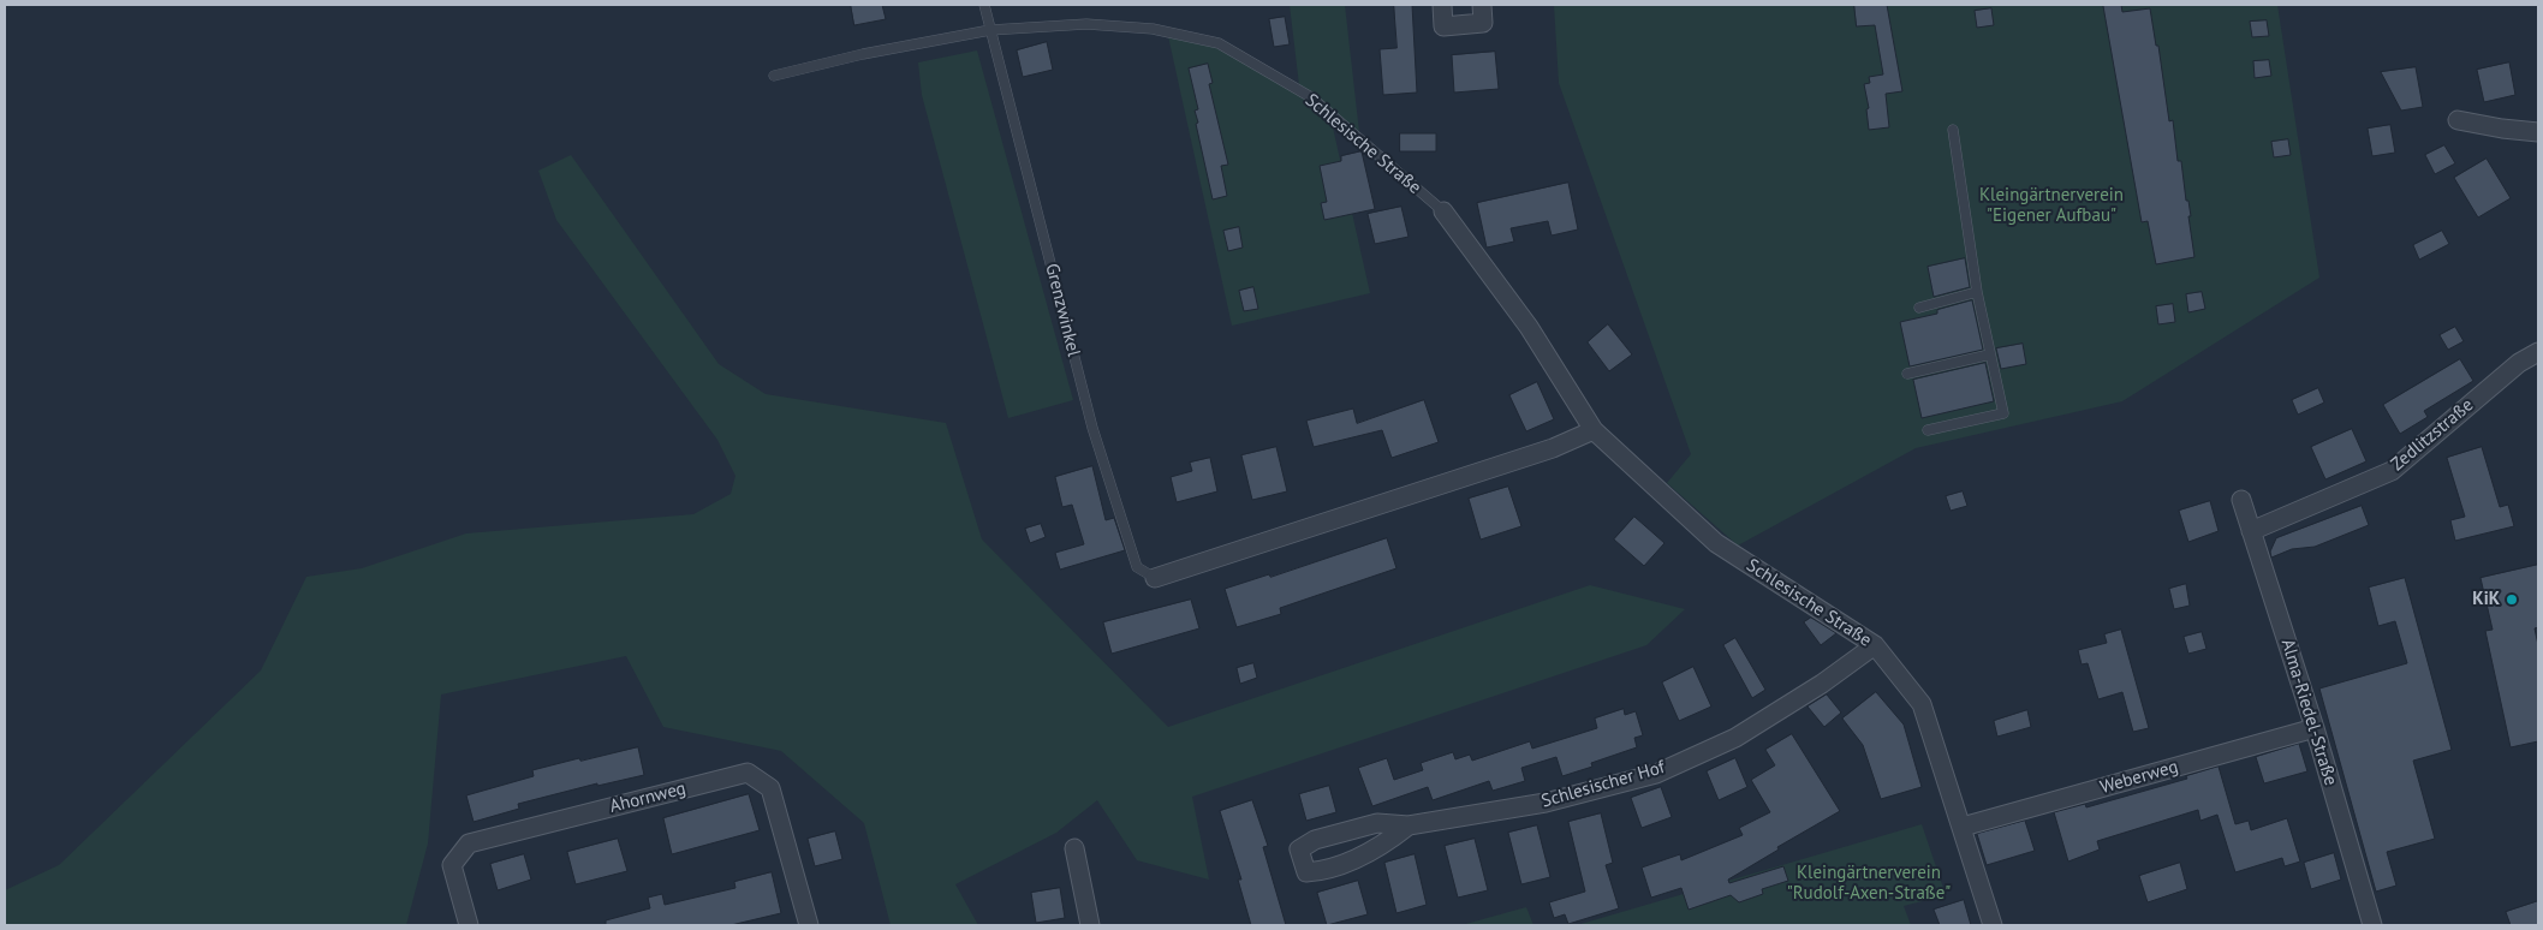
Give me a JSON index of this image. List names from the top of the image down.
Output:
{
  "streets": {
    "street": [
      "Schlesische Straße",
      "Zedlitzstraße",
      "Alma-Riedel-Straße",
      "Weberweg",
      "Schlesischer Hof",
      "Ahornweg"
    ],
    "lane": ["Grenzwinkel"]
  },
  "crossings": [
    ["Schlesische Straße", "Grenzwinkel"],
    ["Schlesische Straße", "Weberweg"],
    ["Schlesische Straße", "Schlesischer Hof"],
    ["Zedlitzstraße", "Alma-Riedel-Straße"],
    ["Alma-Riedel-Straße", "Weberweg"]
  ],
  "parks": ["Kleingärtnerverein \"Eigener Aufbau\"", "Kleingärtnerverein \"Rudolf-Axen-Straße\""],
  "places": ["KiK"]
}
